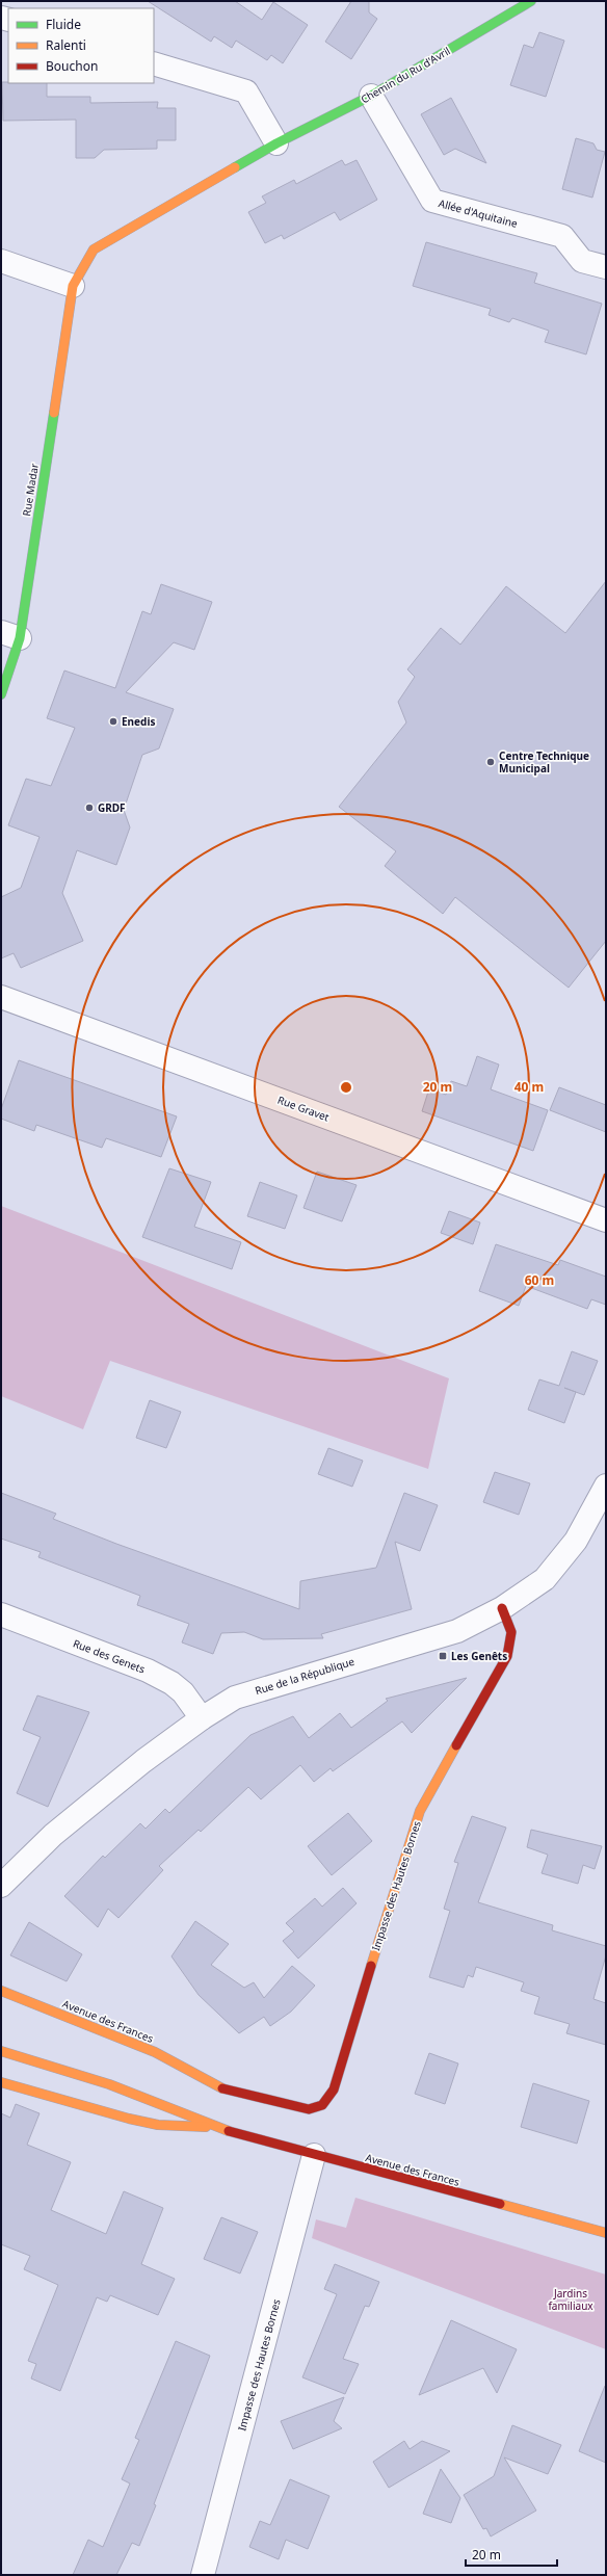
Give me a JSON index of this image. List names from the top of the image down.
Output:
{
  "streets": {
    "street": [
      "Chemin du Ru d'Avril",
      "Allée d'Aquitaine",
      "Rue Madar",
      "Rue Gravet",
      "Rue des Genets",
      "Rue de la République",
      "Impasse des Hautes Bornes",
      "Avenue des Frances"
    ]
  },
  "crossings": [
    ["Chemin du Ru d'Avril", "Allée d'Aquitaine"],
    ["Chemin du Ru d'Avril", "Rue Madar"],
    ["Rue des Genets", "Rue de la République"],
    ["Rue de la République", "Impasse des Hautes Bornes"],
    ["Impasse des Hautes Bornes", "Avenue des Frances"]
  ],
  "parks": ["Jardins familiaux"],
  "places": {
    "other": ["Enedis", "Centre Technique Municipal", "GRDF"],
    "transit": ["Les Genêts"]
  },
  "legend": ["Fluide", "Ralenti", "Bouchon"],
  "scale_bar": "20 m",
  "rings": ["20 m", "40 m", "60 m"]
}
